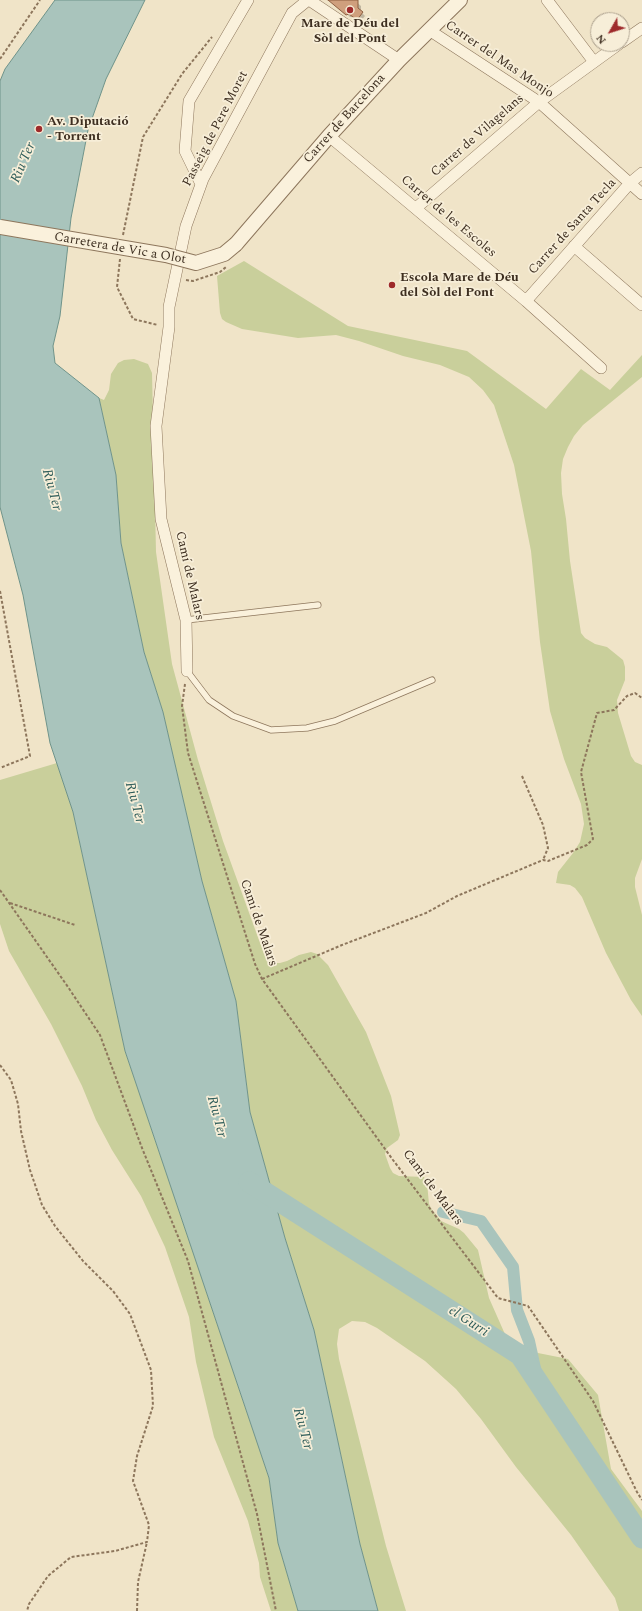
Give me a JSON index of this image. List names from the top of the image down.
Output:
{
  "streets": {
    "street": [
      "Carrer del Mas Monjo",
      "Carrer de Barcelona",
      "Passeig de Pere Moret",
      "Carrer de Vilagelans",
      "Carrer de les Escoles",
      "Carrer de Santa Tecla",
      "Carretera de Vic a Olot",
      "Camí de Malars"
    ]
  },
  "crossings": [
    ["Carrer del Mas Monjo", "Carrer de Barcelona"],
    ["Carrer del Mas Monjo", "Carrer de Vilagelans"],
    ["Carrer del Mas Monjo", "Carrer de Santa Tecla"],
    ["Carrer de Barcelona", "Carrer de les Escoles"],
    ["Carrer de Barcelona", "Carretera de Vic a Olot"],
    ["Passeig de Pere Moret", "Camí de Malars"],
    ["Carrer de Vilagelans", "Carrer de les Escoles"],
    ["Carrer de les Escoles", "Carrer de Santa Tecla"]
  ],
  "water": ["Riu Ter", "el Gurri"],
  "places": ["Mare de Déu del Sòl del Pont", "Av. Diputació - Torrent", "Escola Mare de Déu del Sòl del Pont"],
  "north": "bottom left"
}
